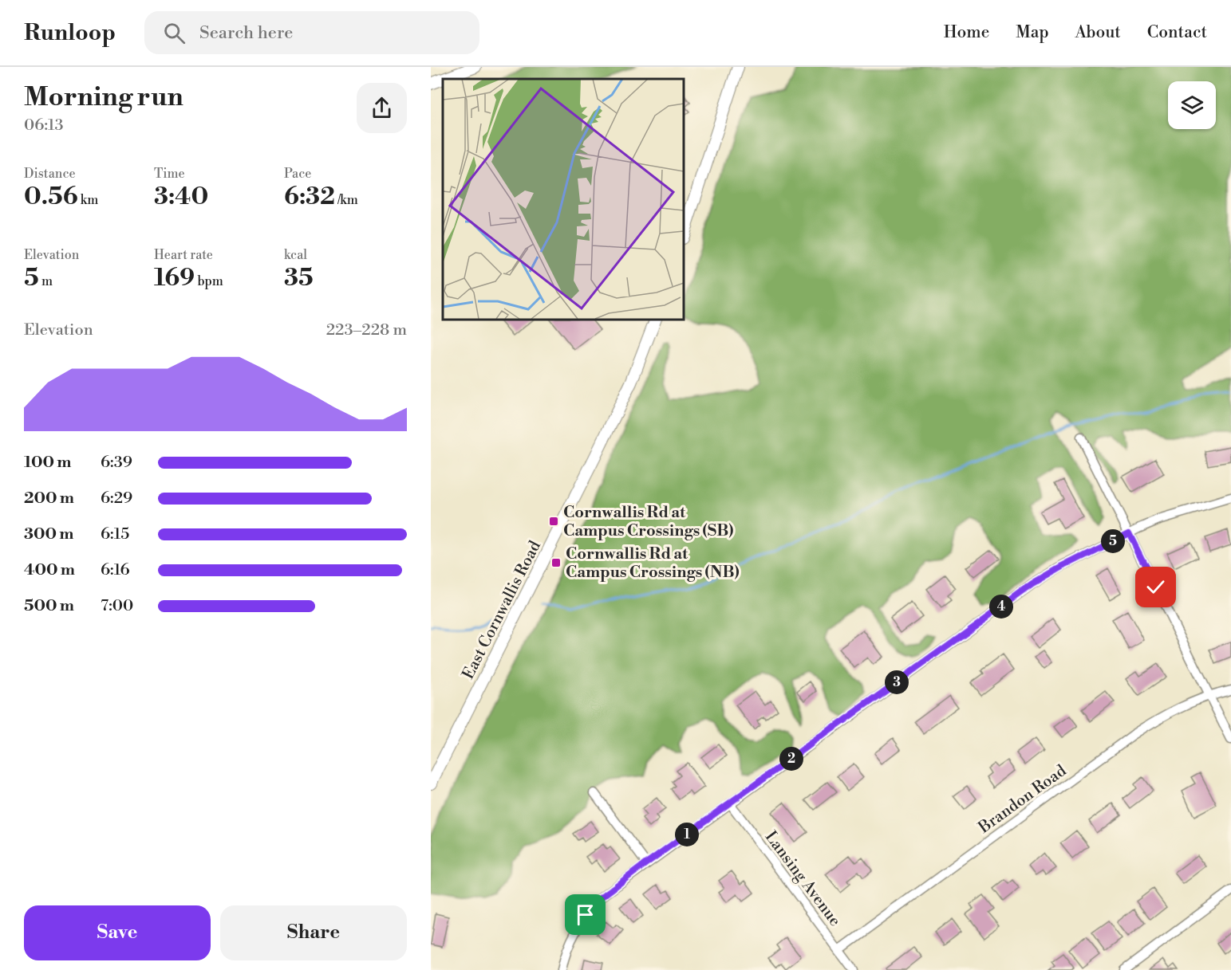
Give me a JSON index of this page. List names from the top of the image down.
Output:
{
  "streets": {
    "street": ["East Cornwallis Road", "Brandon Road", "Lansing Avenue"]
  },
  "crossings": [
    ["Brandon Road", "Lansing Avenue"]
  ],
  "places": {
    "transit": ["Cornwallis Rd at Campus Crossings (SB)", "Cornwallis Rd at Campus Crossings (NB)"]
  },
  "page": {
    "header": "Runloop",
    "search": "Search here",
    "nav": [
      "Home",
      "Map",
      "About",
      "Contact"
    ],
    "heading": ["Morning run", "06:13"],
    "stats": [
      ["Distance", "0.56 km"],
      ["Time", "3:40"],
      ["Pace", "6:32 /km"],
      ["Elevation", "5 m"],
      ["Heart rate", "169 bpm"],
      ["kcal", "35"]
    ],
    "chart": ["Elevation", "223–228 m"],
    "list": [
      {
        "name": "100 m",
        "note": "6:39"
      },
      {
        "name": "200 m",
        "note": "6:29"
      },
      {
        "name": "300 m",
        "note": "6:15"
      },
      {
        "name": "400 m",
        "note": "6:16"
      },
      {
        "name": "500 m",
        "note": "7:00"
      }
    ],
    "pins": [
      "5",
      "4",
      "3",
      "2",
      "1"
    ],
    "buttons": ["Save", "Share"]
  }
}
